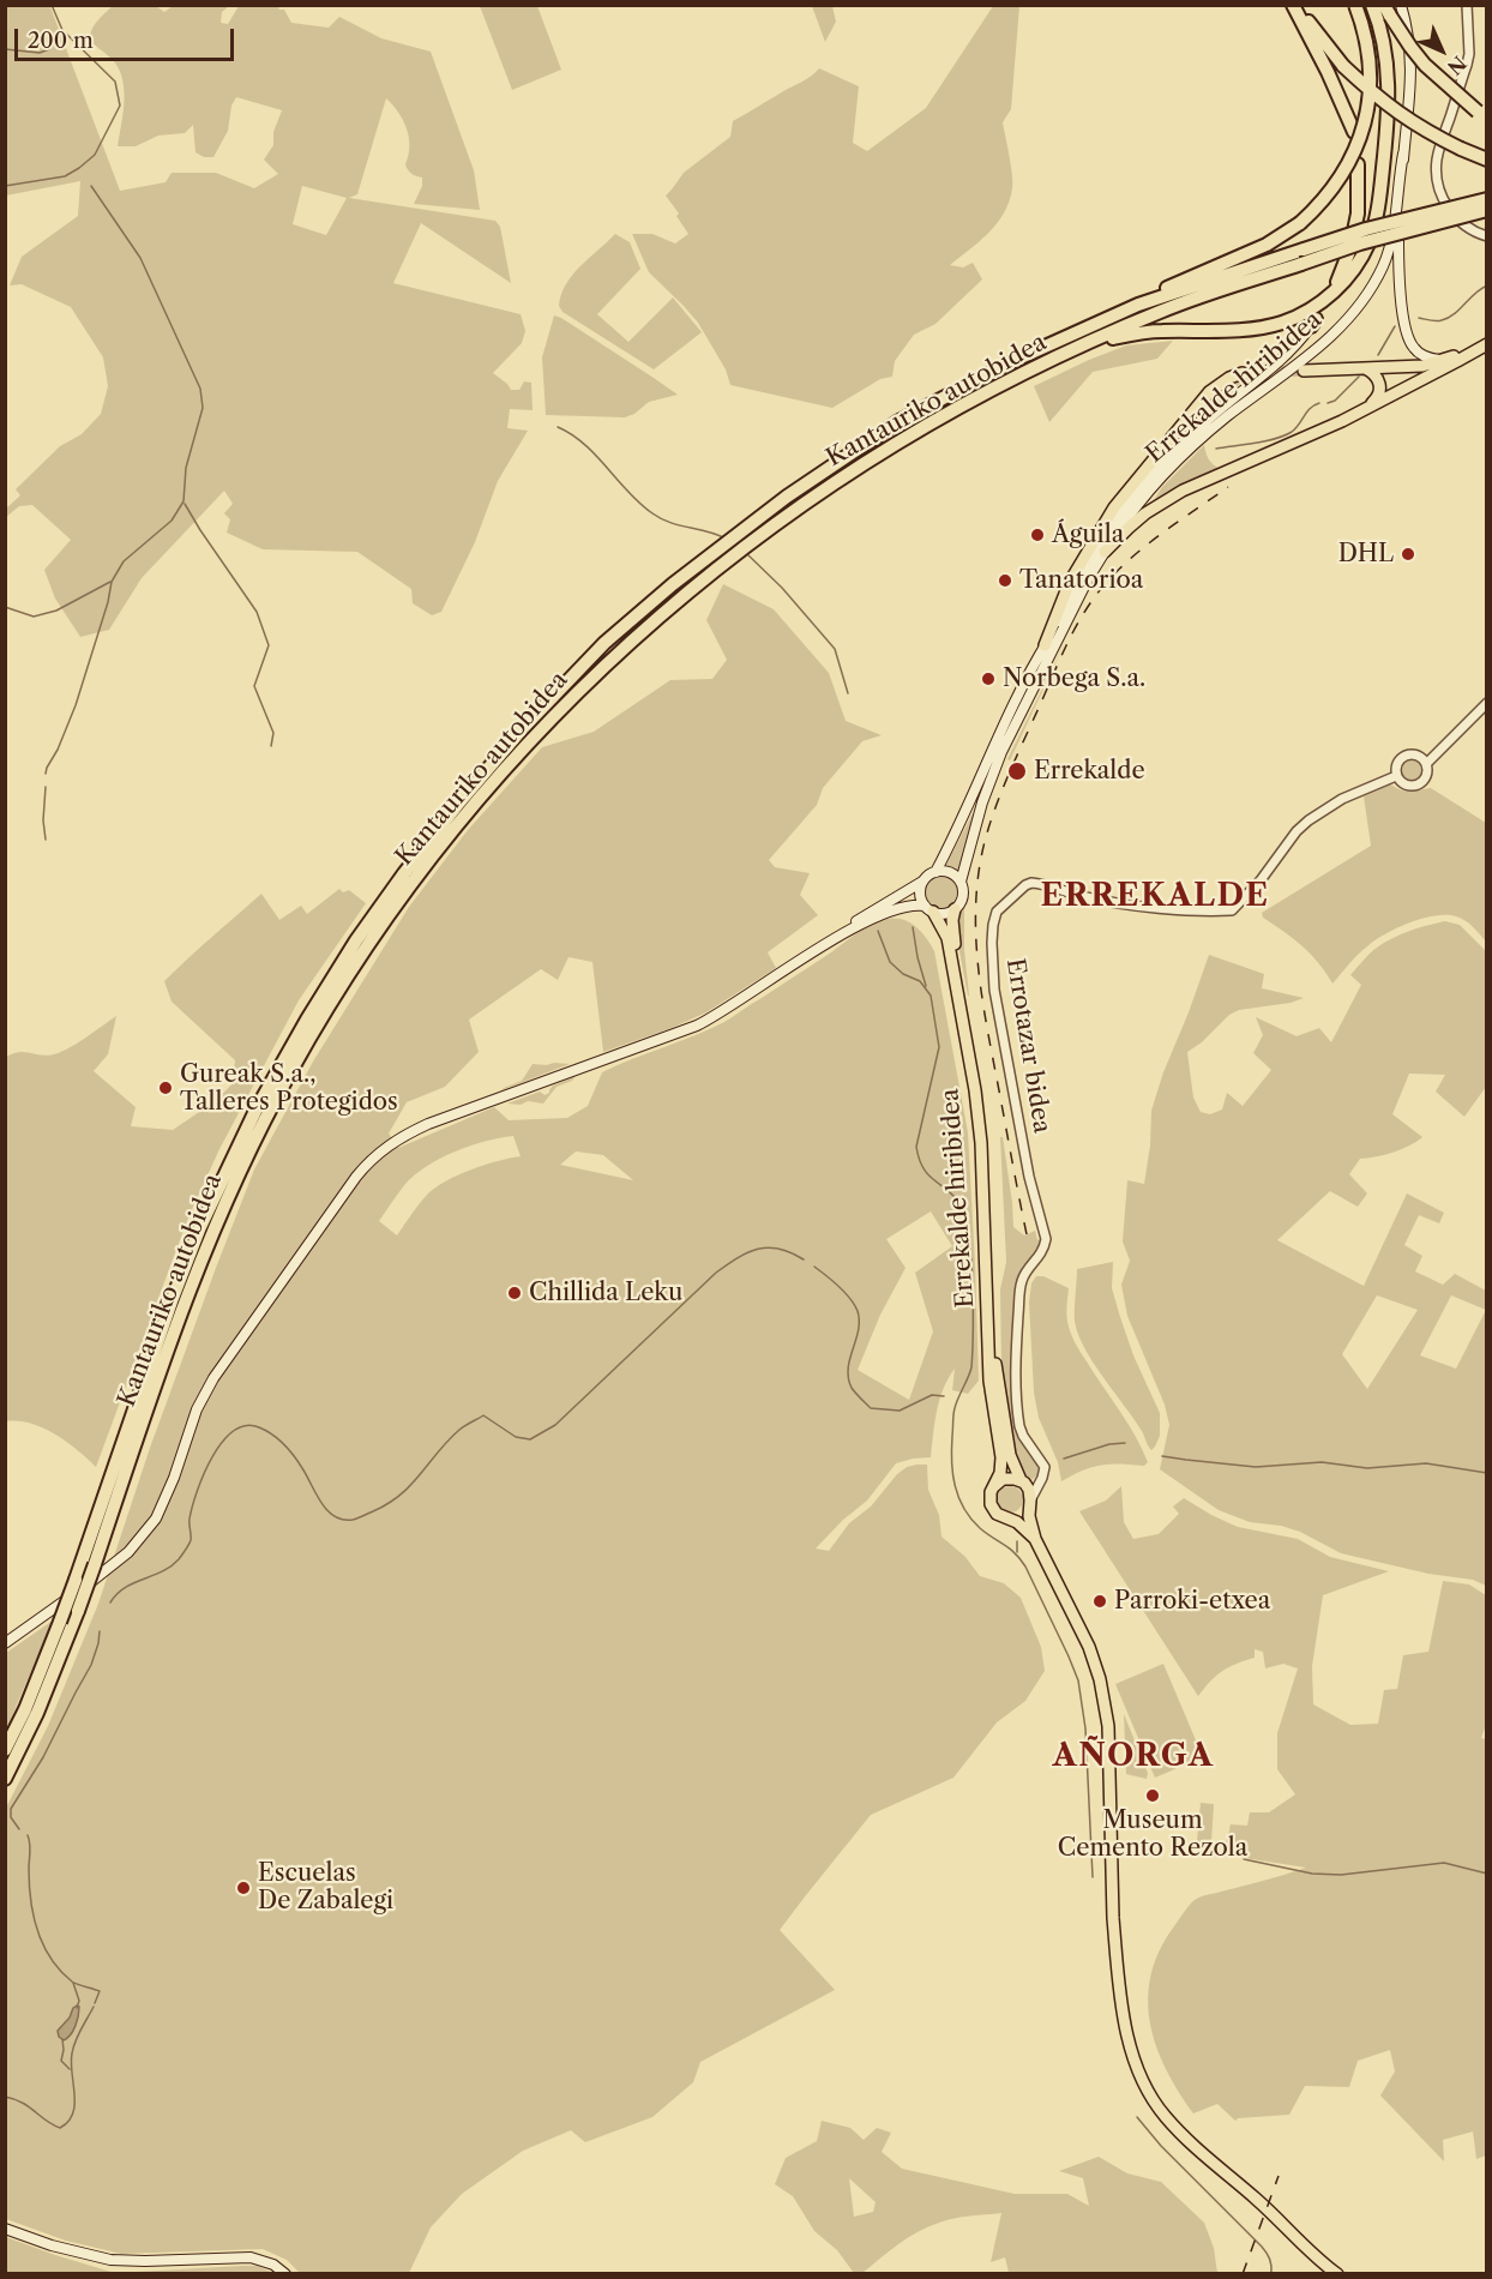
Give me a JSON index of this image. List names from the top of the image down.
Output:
{
  "streets": {
    "highway": ["Kantauriko autobidea"],
    "main road": ["Errekalde hiribidea"],
    "street": ["Errotazar bidea"]
  },
  "districts": ["ERREKALDE", "AÑORGA"],
  "places": [
    "Águila",
    "DHL",
    "Tanatorioa",
    "Norbega S.a.",
    "Errekalde",
    "Gureak S.a., Talleres Protegidos",
    "Chillida Leku",
    "Parroki-etxea",
    "Museum Cemento Rezola",
    "Escuelas De Zabalegi"
  ],
  "scale_bar": "200 m",
  "north": "bottom right"
}
